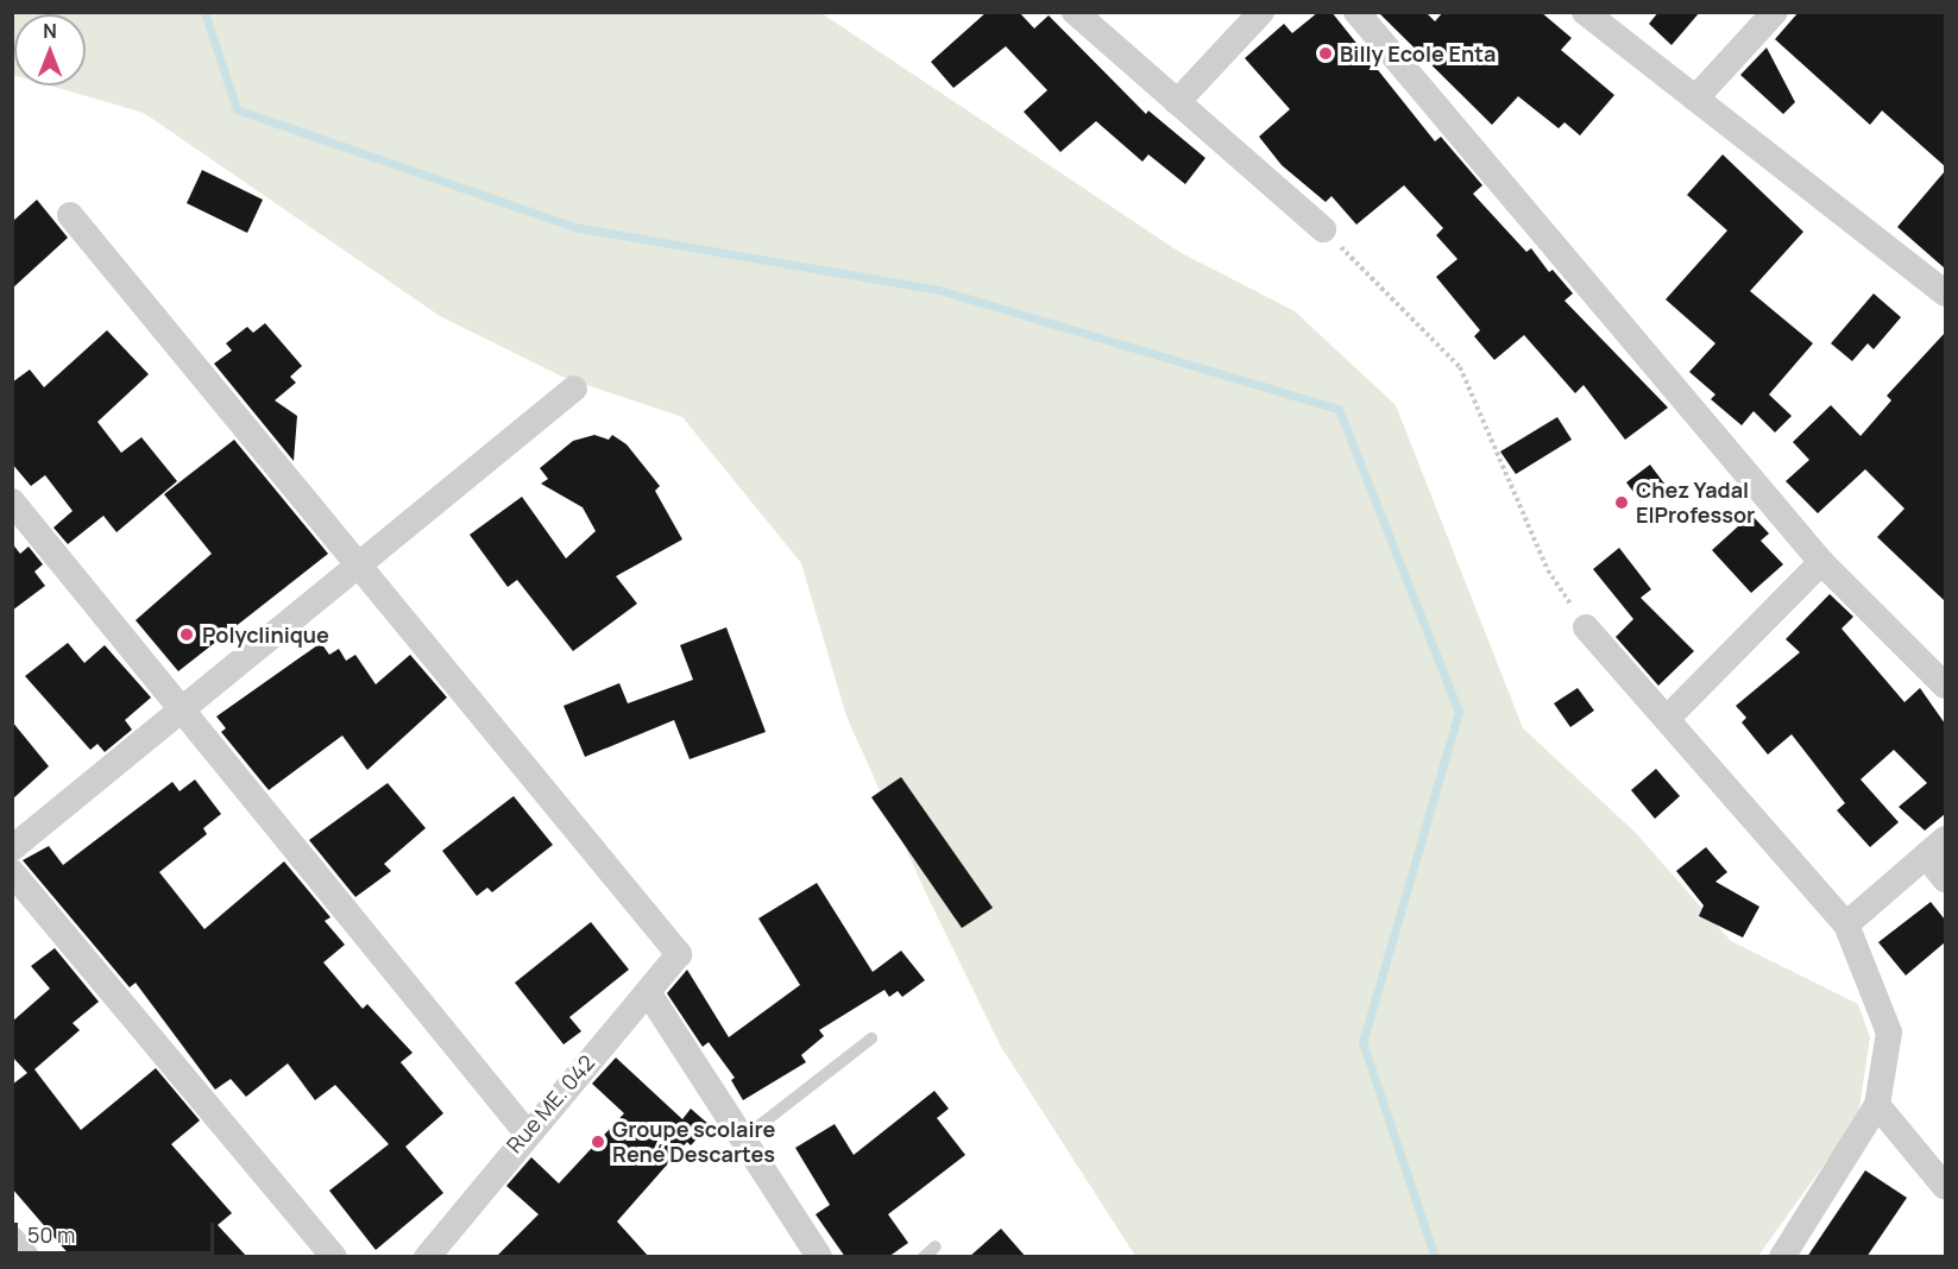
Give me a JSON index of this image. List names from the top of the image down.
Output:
{
  "streets": {
    "street": ["Rue ME. 042"]
  },
  "places": [
    "Billy Ecole Enta",
    "Chez Yadal ElProfessor",
    "Polyclinique",
    "Groupe scolaire René Descartes"
  ],
  "scale_bar": "50 m",
  "north": "top"
}
